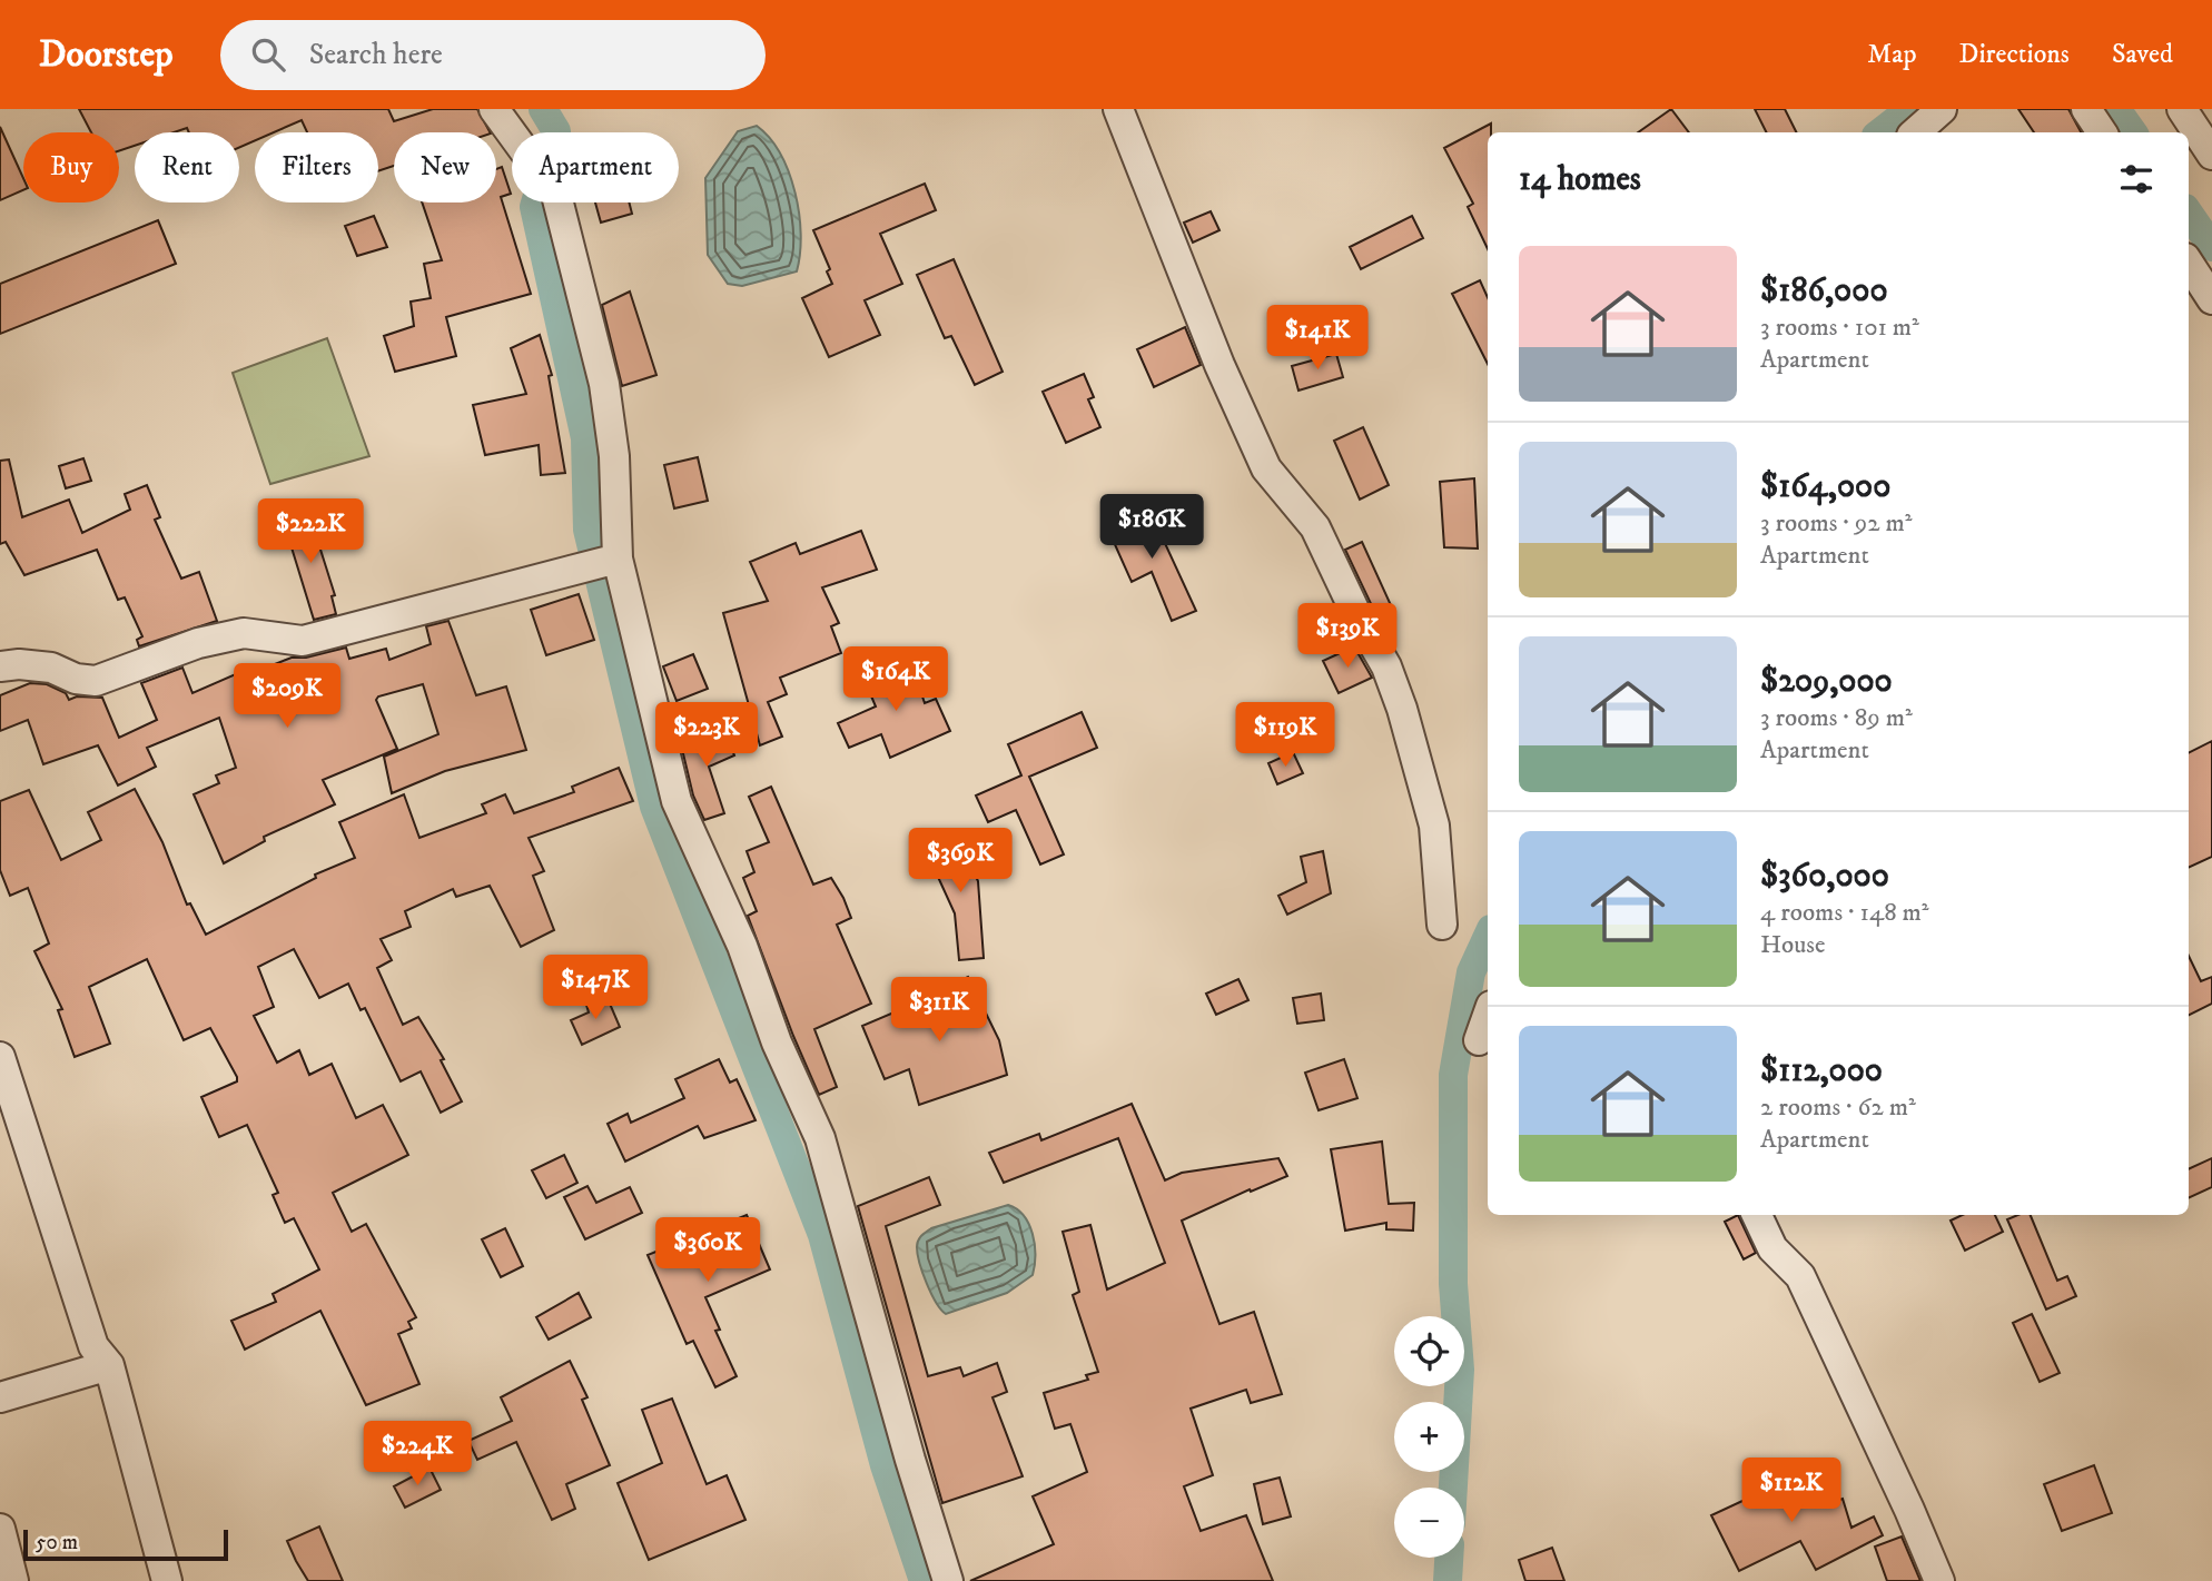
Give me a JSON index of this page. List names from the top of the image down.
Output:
{
  "scale_bar": "50 m",
  "page": {
    "header": "Doorstep",
    "search": "Search here",
    "nav": ["Map", "Directions", "Saved"],
    "chip": [
      "Buy",
      "Rent",
      "Filters",
      "New",
      "Apartment"
    ],
    "heading": "14 homes",
    "list": [
      {
        "name": "$186,000",
        "note": "3 rooms · 101 m² · Apartment"
      },
      {
        "name": "$164,000",
        "note": "3 rooms · 92 m² · Apartment"
      },
      {
        "name": "$209,000",
        "note": "3 rooms · 89 m² · Apartment"
      },
      {
        "name": "$360,000",
        "note": "4 rooms · 148 m² · House"
      },
      {
        "name": "$112,000",
        "note": "2 rooms · 62 m² · Apartment"
      }
    ],
    "price": [
      "$141K",
      "$186K",
      "$222K",
      "$139K",
      "$164K",
      "$209K",
      "$223K",
      "$119K",
      "$369K",
      "$147K",
      "$311K",
      "$360K",
      "$224K",
      "$112K"
    ],
    "map_buttons": ["+", "−"],
    "scale": "50 m"
  }
}
